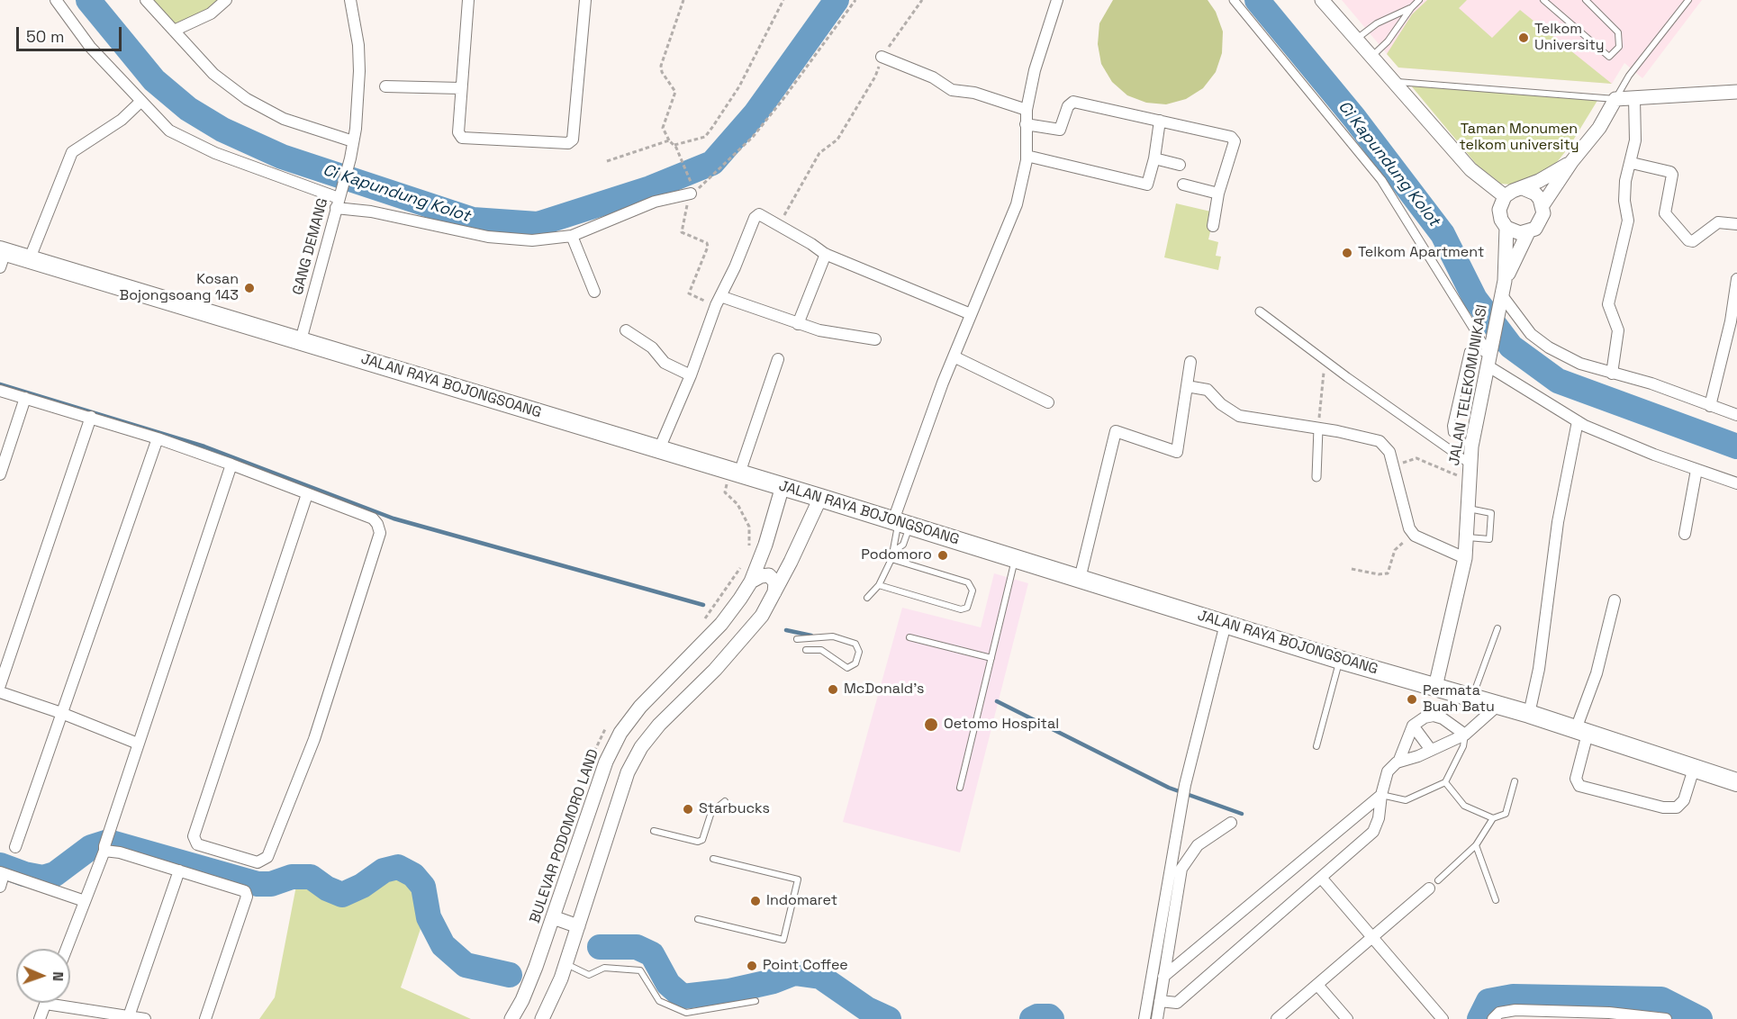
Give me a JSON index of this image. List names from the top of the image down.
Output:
{
  "streets": {
    "main road": ["JALAN RAYA BOJONGSOANG"],
    "street": ["GANG DEMANG", "JALAN TELEKOMUNIKASI", "BULEVAR PODOMORO LAND"]
  },
  "crossings": [
    ["GANG DEMANG", "JALAN RAYA BOJONGSOANG"],
    ["JALAN TELEKOMUNIKASI", "JALAN RAYA BOJONGSOANG"],
    ["JALAN RAYA BOJONGSOANG", "BULEVAR PODOMORO LAND"]
  ],
  "water": ["Ci Kapundung Kolot"],
  "parks": ["Taman Monumen telkom university"],
  "places": [
    "Telkom University",
    "Telkom Apartment",
    "Kosan Bojongsoang 143",
    "Podomoro",
    "McDonald's",
    "Permata Buah Batu",
    "Oetomo Hospital",
    "Starbucks",
    "Indomaret",
    "Point Coffee"
  ],
  "scale_bar": "50 m",
  "north": "right"
}
